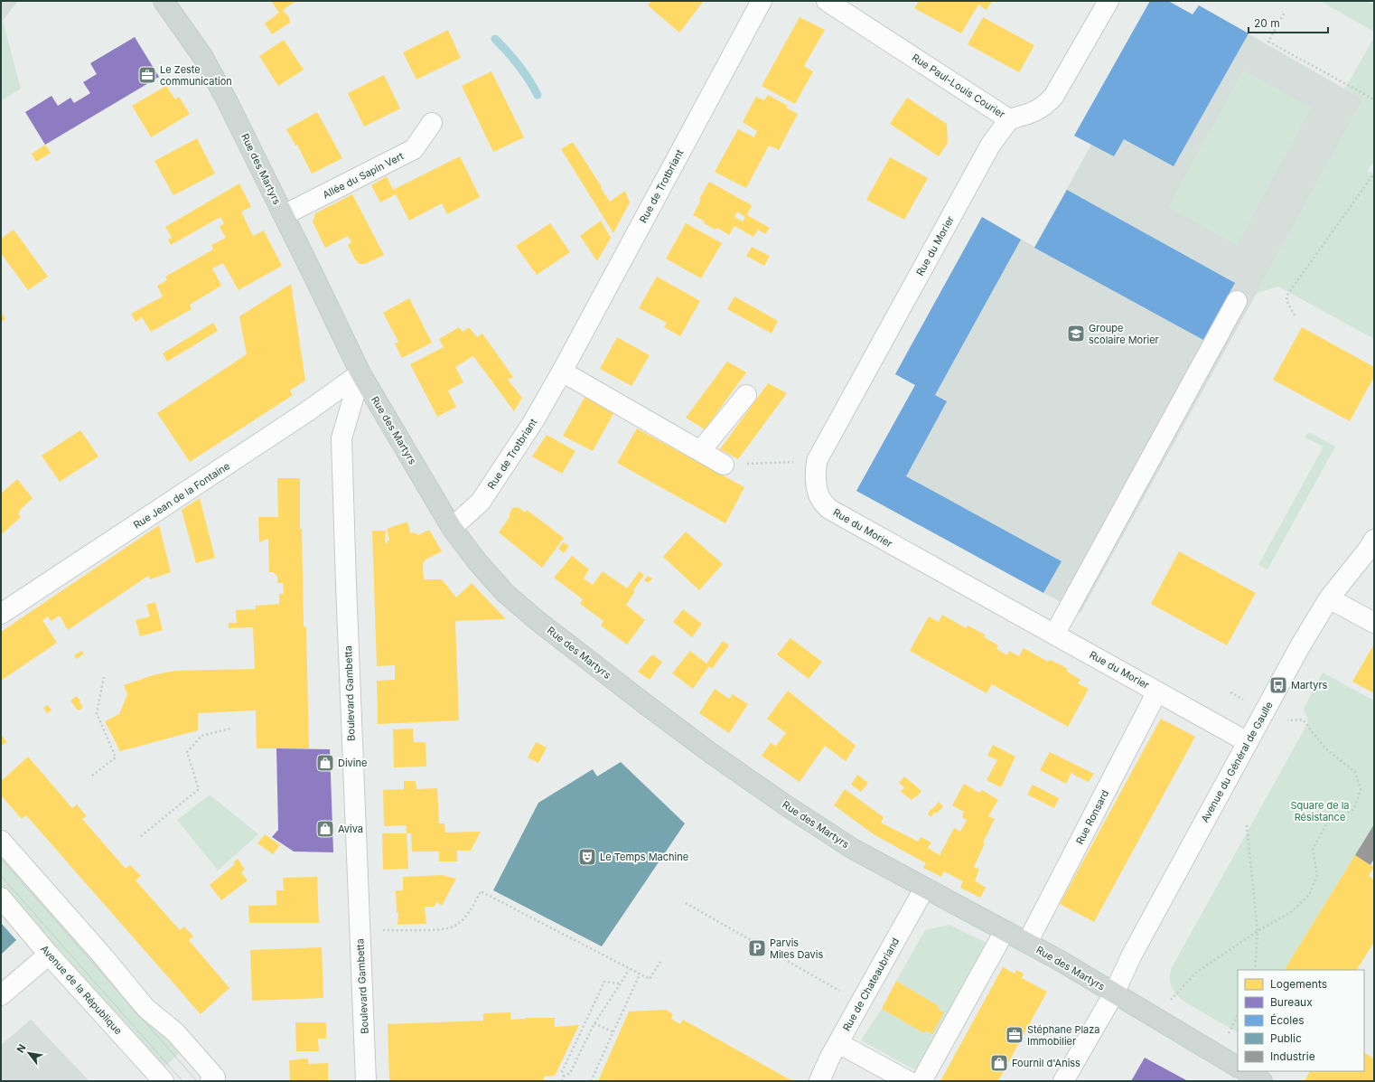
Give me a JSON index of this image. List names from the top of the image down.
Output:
{
  "streets": {
    "main road": ["Rue des Martyrs"],
    "street": [
      "Rue Paul-Louis Courier",
      "Allée du Sapin Vert",
      "Rue de Trotbriant",
      "Rue du Morier",
      "Rue Jean de la Fontaine",
      "Boulevard Gambetta",
      "Avenue du Général de Gaulle",
      "Rue Ronsard",
      "Rue de Chateaubriand",
      "Avenue de la République"
    ]
  },
  "crossings": [
    ["Rue Paul-Louis Courier", "Rue du Morier"],
    ["Rue des Martyrs", "Allée du Sapin Vert"],
    ["Rue des Martyrs", "Rue de Trotbriant"],
    ["Rue des Martyrs", "Rue Jean de la Fontaine"],
    ["Rue des Martyrs", "Boulevard Gambetta"],
    ["Rue des Martyrs", "Avenue du Général de Gaulle"],
    ["Rue des Martyrs", "Rue Ronsard"],
    ["Rue des Martyrs", "Rue de Chateaubriand"],
    ["Rue du Morier", "Avenue du Général de Gaulle"],
    ["Rue du Morier", "Rue Ronsard"],
    ["Rue Jean de la Fontaine", "Boulevard Gambetta"]
  ],
  "parks": ["Square de la Résistance"],
  "places": {
    "office": ["Le Zeste communication", "Stéphane Plaza Immobilier"],
    "school or university": ["Groupe scolaire Morier"],
    "bus stop": ["Martyrs"],
    "shop": ["Divine", "Aviva", "Fournil d'Aniss"],
    "theatre": ["Le Temps Machine"],
    "parking": ["Parvis Miles Davis"]
  },
  "legend": [
    "Logements",
    "Bureaux",
    "Écoles",
    "Public",
    "Industrie"
  ],
  "scale_bar": "20 m",
  "north": "top left"
}
